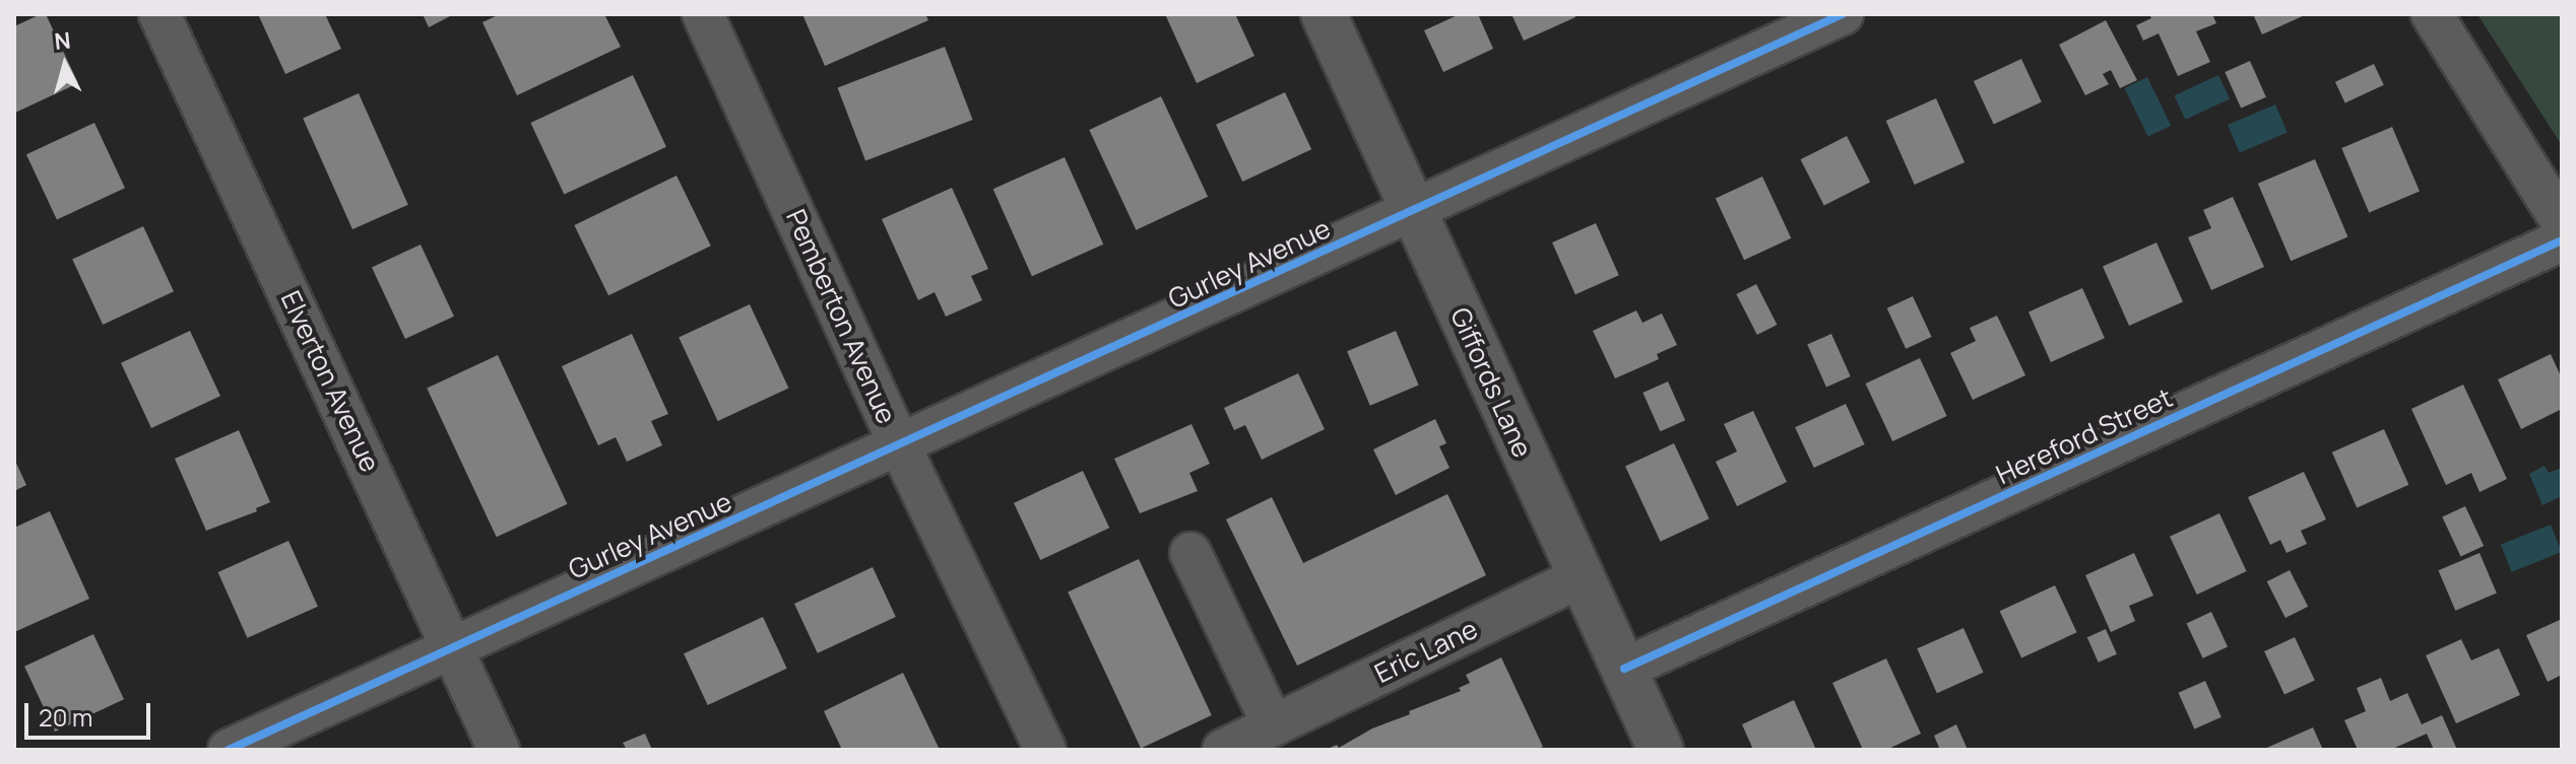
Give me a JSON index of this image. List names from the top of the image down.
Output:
{
  "streets": {
    "street": [
      "Gurley Avenue",
      "Pemberton Avenue",
      "Elverton Avenue",
      "Giffords Lane",
      "Hereford Street",
      "Eric Lane"
    ]
  },
  "crossings": [
    ["Gurley Avenue", "Pemberton Avenue"],
    ["Gurley Avenue", "Elverton Avenue"],
    ["Gurley Avenue", "Giffords Lane"],
    ["Giffords Lane", "Hereford Street"],
    ["Giffords Lane", "Eric Lane"]
  ],
  "scale_bar": "20 m",
  "north": "top"
}
